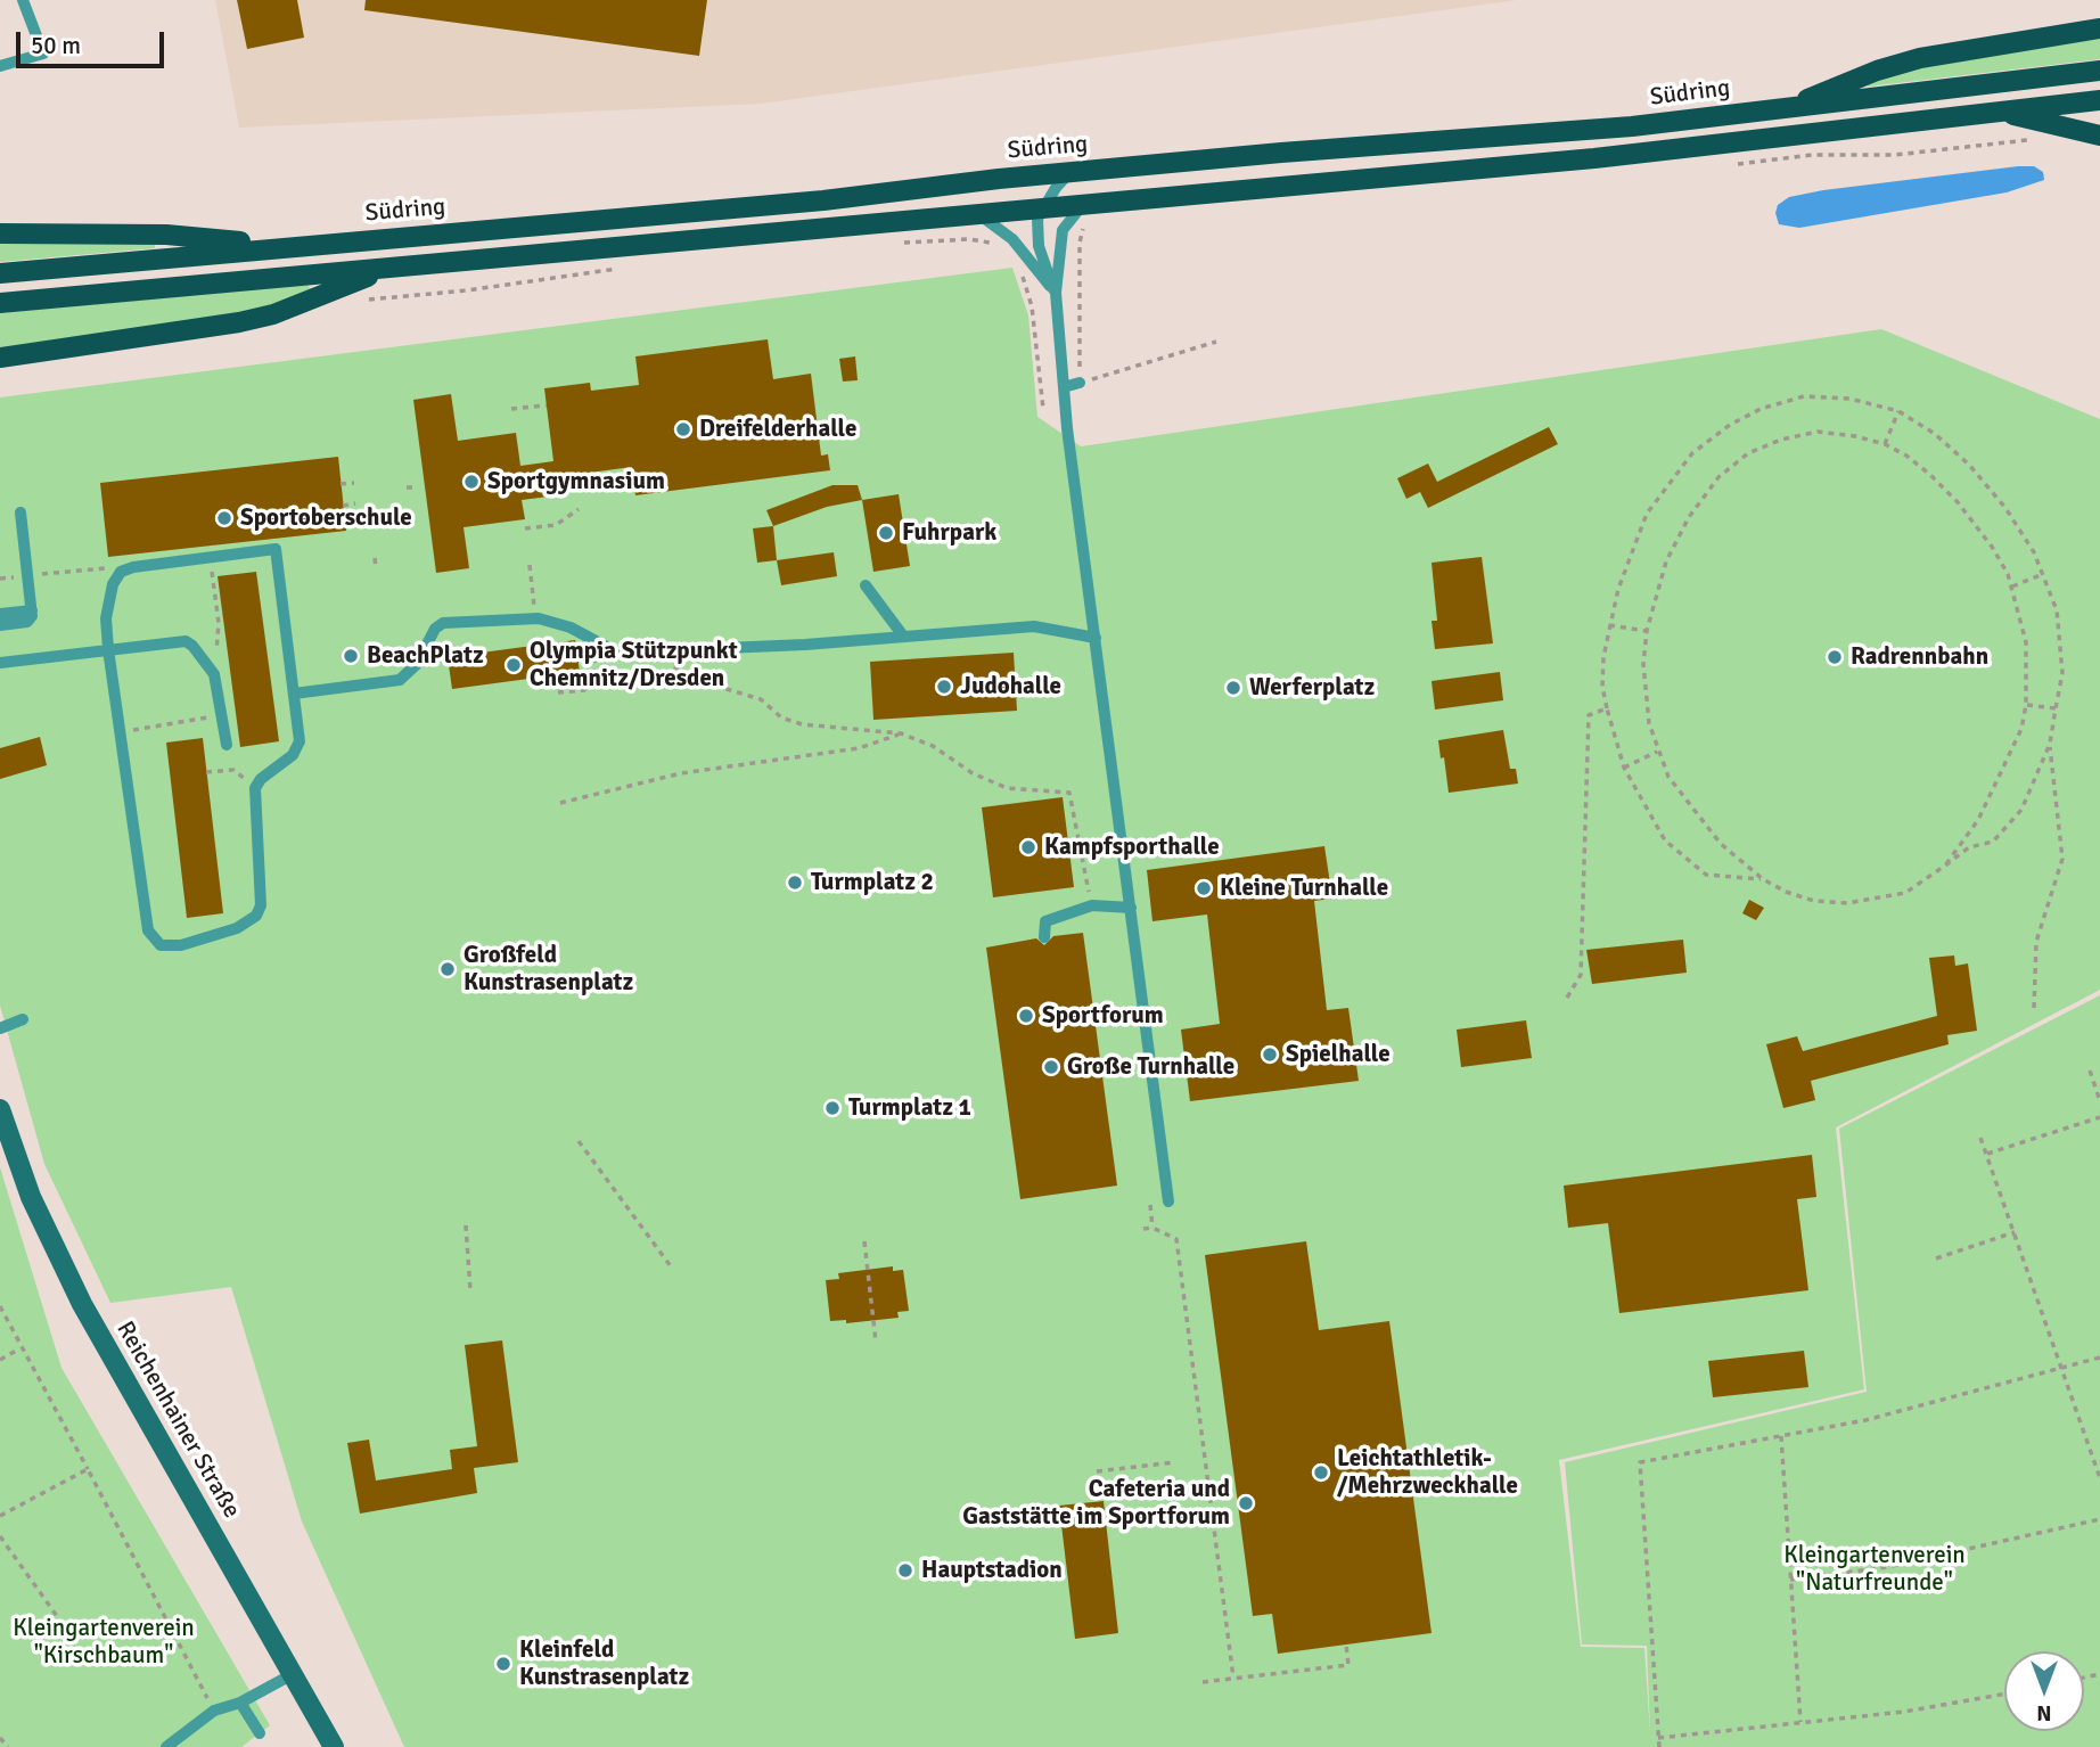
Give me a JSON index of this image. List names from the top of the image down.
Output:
{
  "streets": {
    "main road": ["Südring", "Reichenhainer Straße"]
  },
  "parks": ["Kleingartenverein \"Naturfreunde\"", "Kleingartenverein \"Kirschbaum\""],
  "places": [
    "Dreifelderhalle",
    "Sportgymnasium",
    "Sportoberschule",
    "Fuhrpark",
    "BeachPlatz",
    "Radrennbahn",
    "Olympia Stützpunkt Chemnitz/Dresden",
    "Judohalle",
    "Werferplatz",
    "Kampfsporthalle",
    "Turmplatz 2",
    "Kleine Turnhalle",
    "Großfeld Kunstrasenplatz",
    "Sportforum",
    "Spielhalle",
    "Große Turnhalle",
    "Turmplatz 1",
    "Leichtathletik- /Mehrzweckhalle",
    "Cafeteria und Gaststätte im Sportforum",
    "Hauptstadion",
    "Kleinfeld Kunstrasenplatz"
  ],
  "scale_bar": "50 m",
  "north": "bottom"
}
